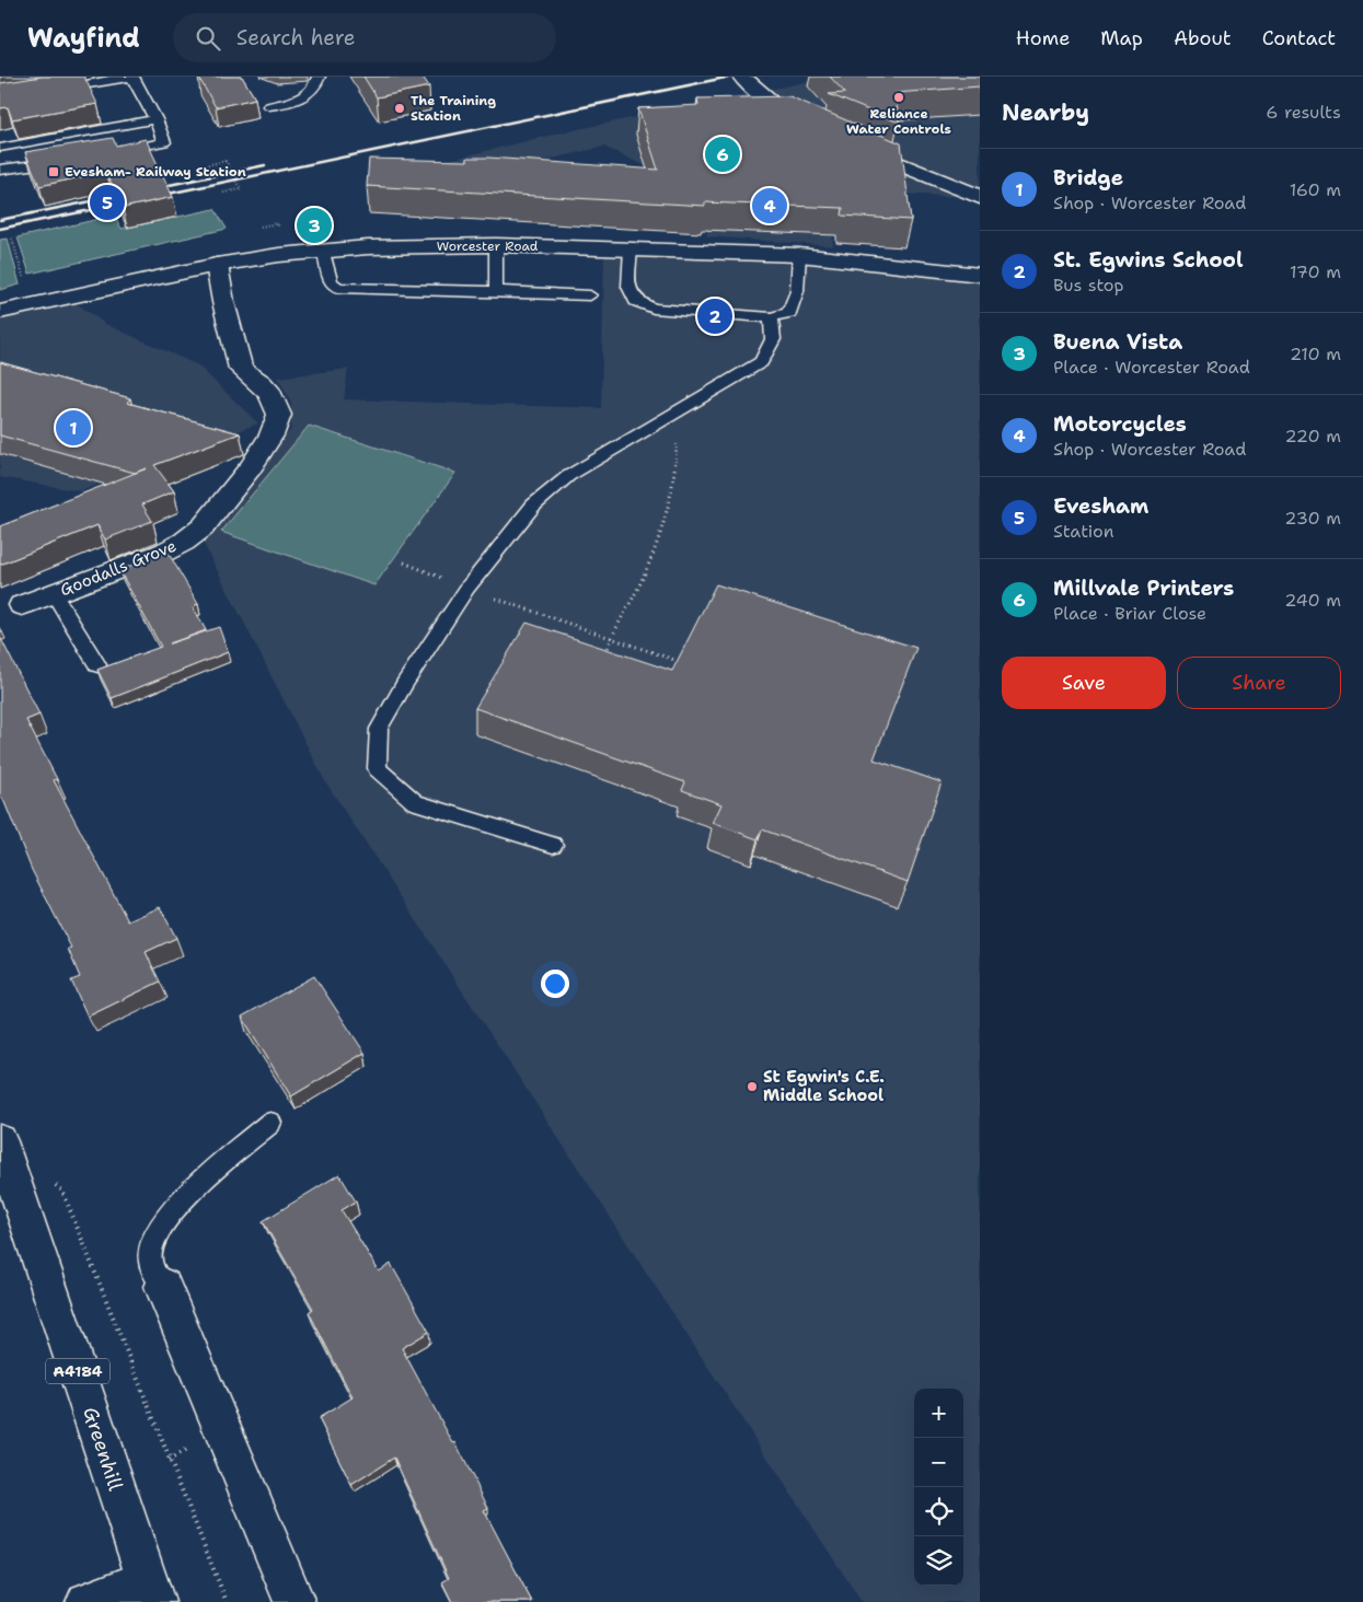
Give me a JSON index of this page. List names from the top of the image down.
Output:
{
  "streets": {
    "main road": [
      "Worcester Road",
      "Goodalls Grove",
      "A4184",
      "Greenhill"
    ]
  },
  "crossings": [
    ["Worcester Road", "Goodalls Grove"]
  ],
  "places": {
    "other": ["Reliance Water Controls", "The Training Station", "St Egwin's C.E. Middle School"],
    "transit": ["Evesham- Railway Station"]
  },
  "page": {
    "header": "Wayfind",
    "search": "Search here",
    "nav": [
      "Home",
      "Map",
      "About",
      "Contact"
    ],
    "heading": ["Nearby", "6 results"],
    "pins": [
      "6",
      "5",
      "4",
      "3",
      "2",
      "1"
    ],
    "list": [
      {
        "mark": "1",
        "name": "Bridge",
        "note": "Shop · Worcester Road",
        "value": "160 m"
      },
      {
        "mark": "2",
        "name": "St. Egwins School",
        "note": "Bus stop",
        "value": "170 m"
      },
      {
        "mark": "3",
        "name": "Buena Vista",
        "note": "Place · Worcester Road",
        "value": "210 m"
      },
      {
        "mark": "4",
        "name": "Motorcycles",
        "note": "Shop · Worcester Road",
        "value": "220 m"
      },
      {
        "mark": "5",
        "name": "Evesham",
        "note": "Station",
        "value": "230 m"
      },
      {
        "mark": "6",
        "name": "Millvale Printers",
        "note": "Place · Briar Close",
        "value": "240 m"
      }
    ],
    "buttons": ["Save", "Share"],
    "map_buttons": ["+", "−"]
  }
}
